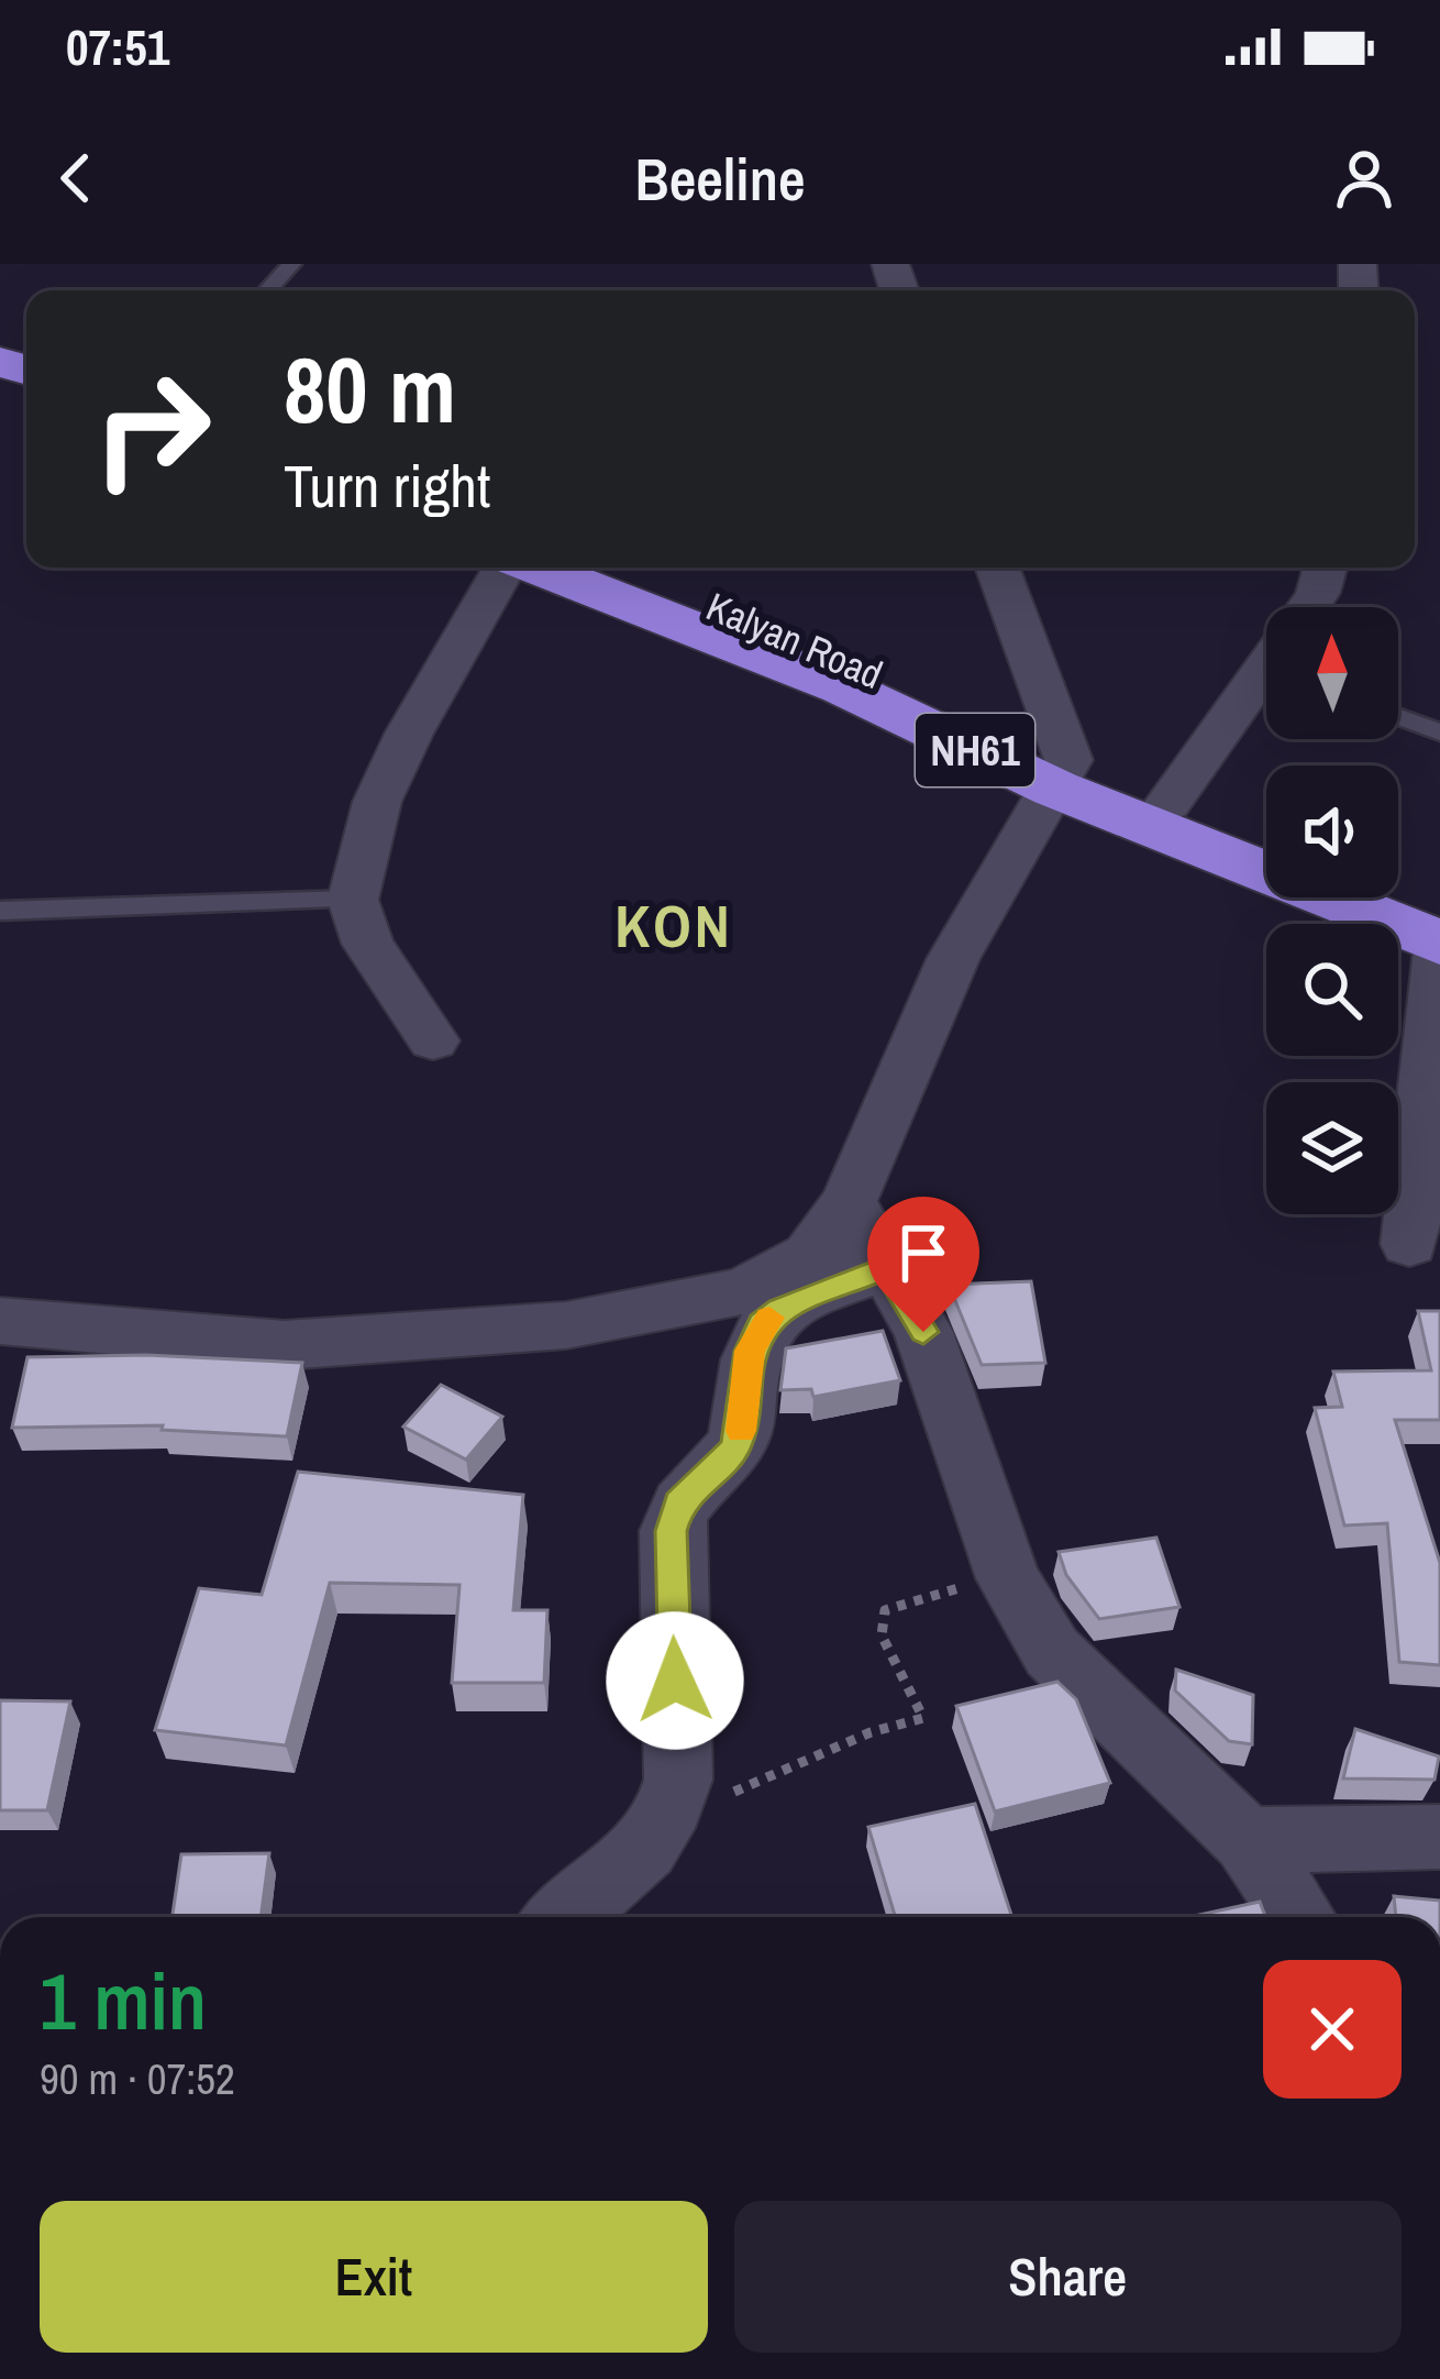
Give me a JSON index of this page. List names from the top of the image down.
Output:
{
  "streets": {
    "highway": ["Kalyan Road", "NH61"]
  },
  "crossings": [
    ["Kalyan Road", "NH61"]
  ],
  "districts": ["KON"],
  "north": "top",
  "page": {
    "status": "07:51",
    "header": "Beeline",
    "turn": ["80 m", "Turn right"],
    "heading": ["1 min", "90 m · 07:52"],
    "buttons": ["Exit", "Share"]
  }
}
